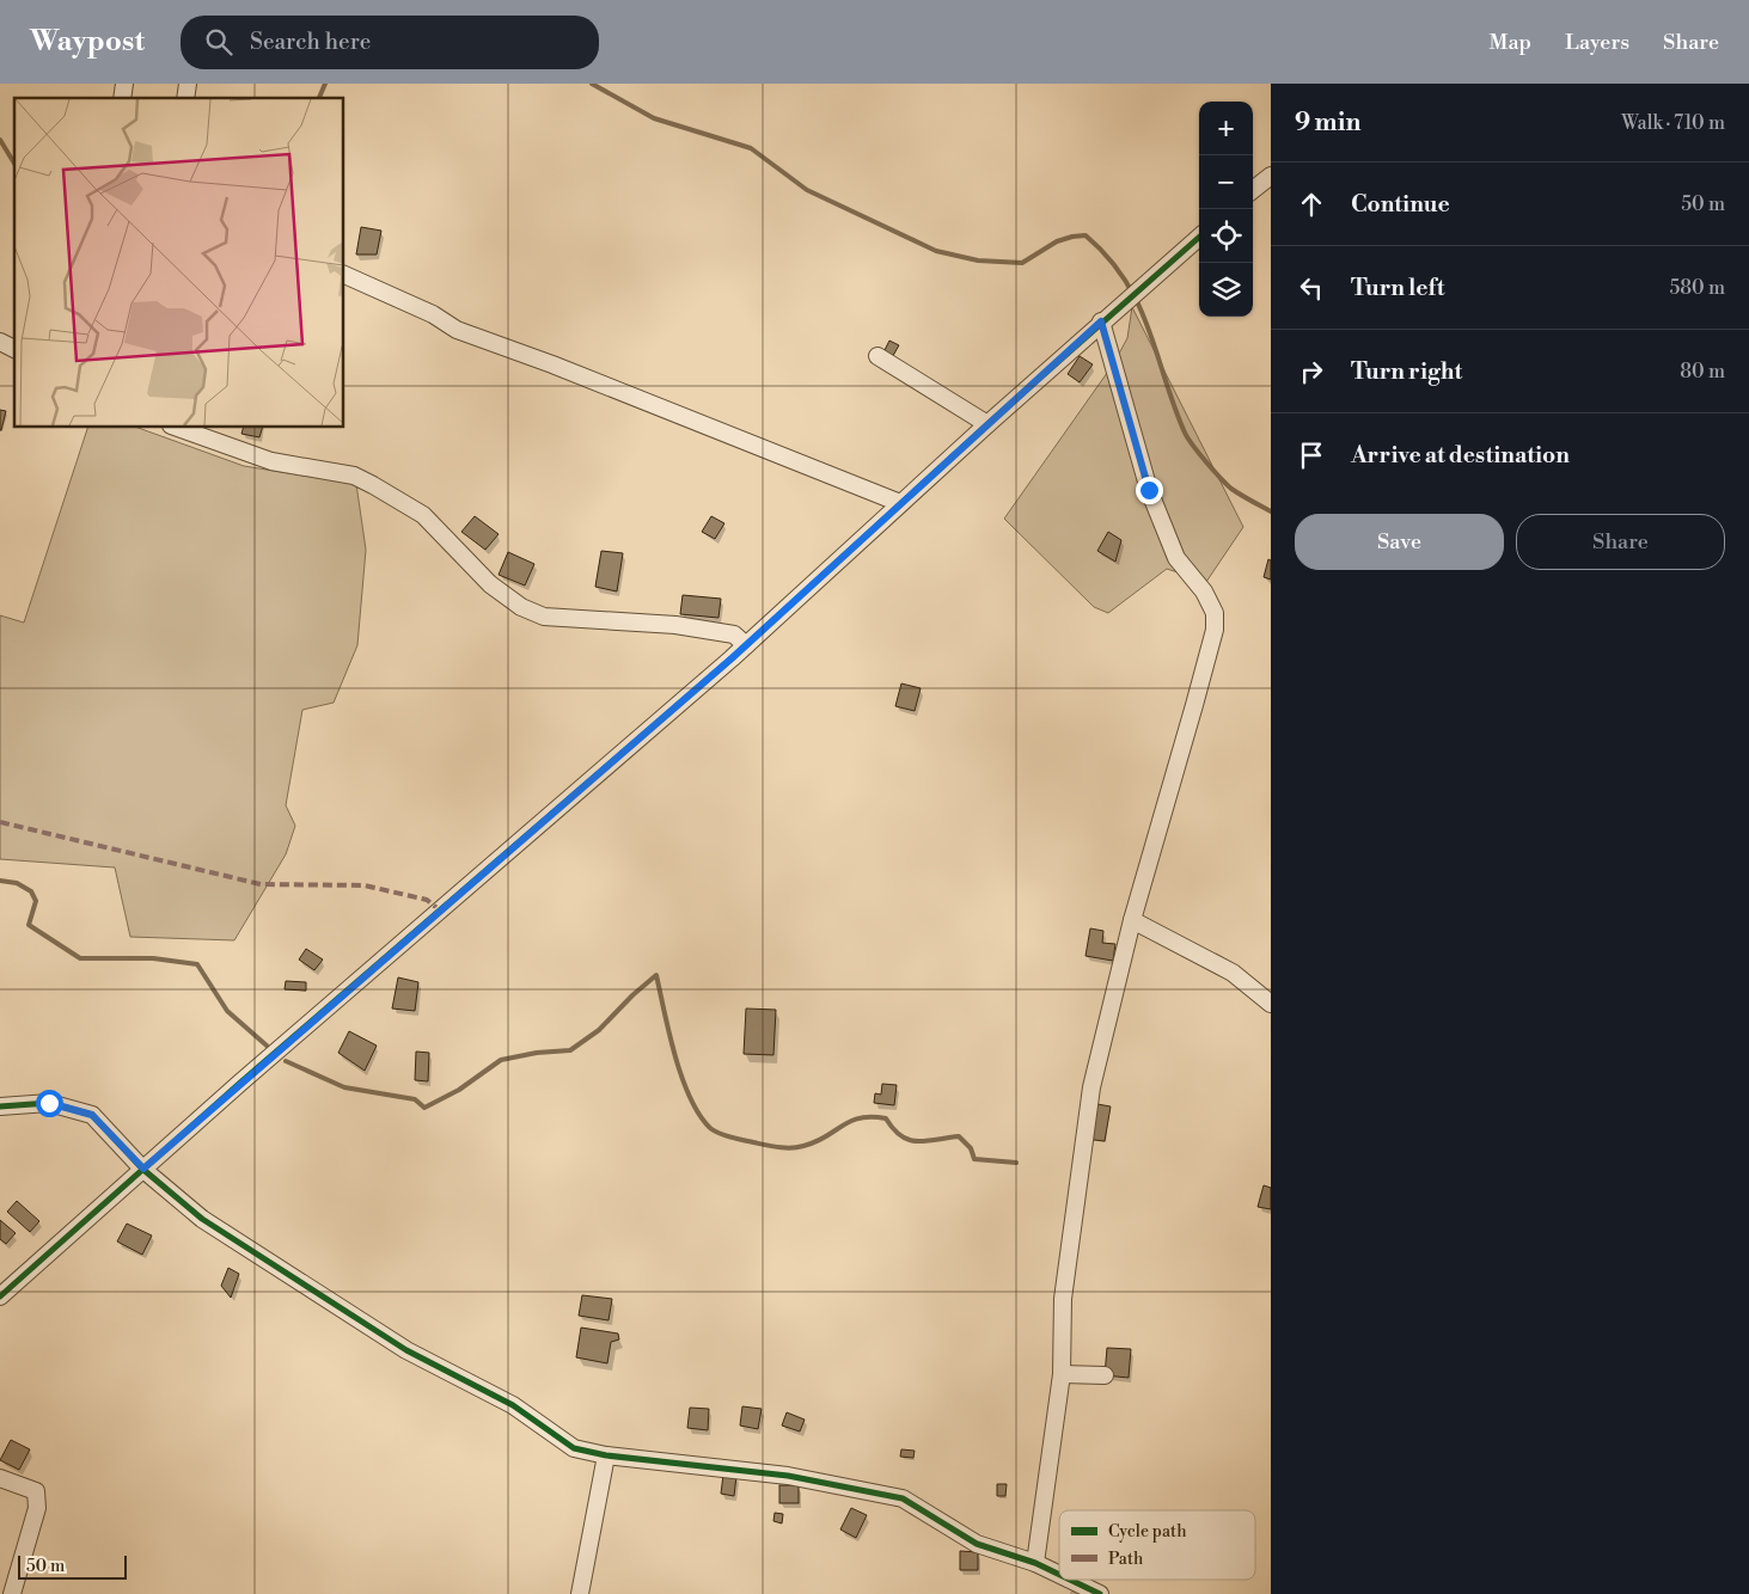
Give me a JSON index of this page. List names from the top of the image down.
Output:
{
  "legend": ["Cycle path", "Path"],
  "scale_bar": "50 m",
  "page": {
    "header": "Waypost",
    "search": "Search here",
    "nav": ["Map", "Layers", "Share"],
    "heading": ["9 min", "Walk · 710 m"],
    "map_buttons": ["+", "−"],
    "list": [
      ["Continue", "50 m"],
      ["Turn left", "580 m"],
      ["Turn right", "80 m"],
      "Arrive at destination"
    ],
    "buttons": ["Save", "Share"],
    "scale": "50 m"
  }
}
